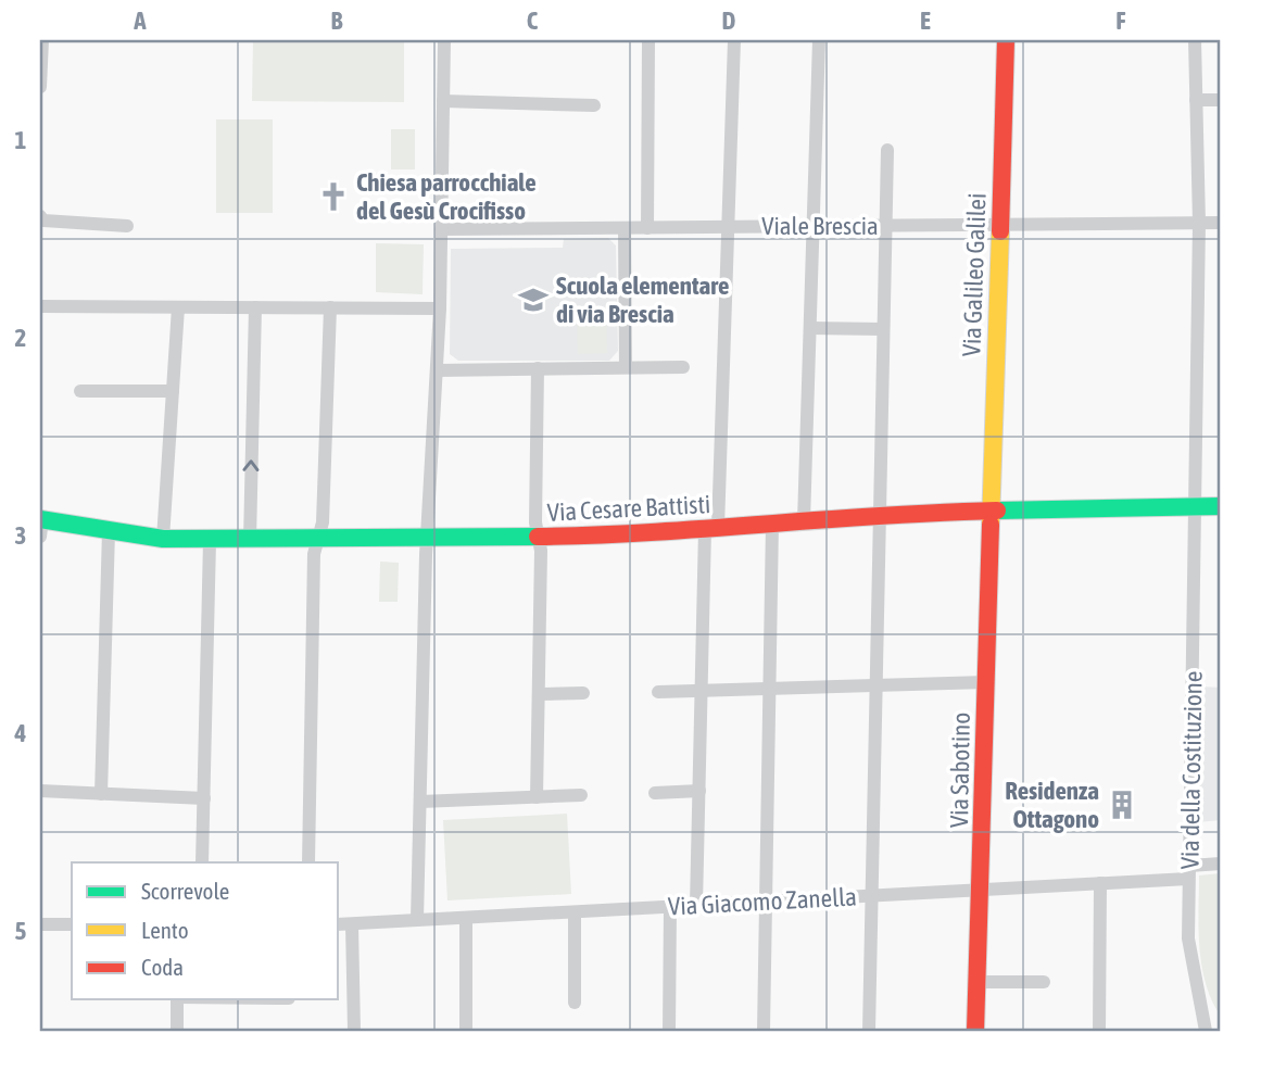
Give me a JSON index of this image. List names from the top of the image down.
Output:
{
  "streets": {
    "street": [
      "Viale Brescia",
      "Via Galileo Galilei",
      "Via Cesare Battisti",
      "Via Sabotino",
      "Via della Costituzione",
      "Via Giacomo Zanella"
    ]
  },
  "crossings": [
    ["Viale Brescia", "Via Galileo Galilei"],
    ["Viale Brescia", "Via della Costituzione"],
    ["Via Galileo Galilei", "Via Cesare Battisti"],
    ["Via Galileo Galilei", "Via Sabotino"],
    ["Via Cesare Battisti", "Via Sabotino"],
    ["Via Cesare Battisti", "Via della Costituzione"],
    ["Via Sabotino", "Via Giacomo Zanella"],
    ["Via della Costituzione", "Via Giacomo Zanella"]
  ],
  "places": {
    "church": ["Chiesa parrocchiale del Gesù Crocifisso"],
    "school or university": ["Scuola elementare di via Brescia"],
    "building": ["Residenza Ottagono"]
  },
  "legend": ["Scorrevole", "Lento", "Coda"],
  "grid": {
    "columns": [
      "A",
      "B",
      "C",
      "D",
      "E",
      "F"
    ],
    "rows": [
      "1",
      "2",
      "3",
      "4",
      "5"
    ]
  }
}
